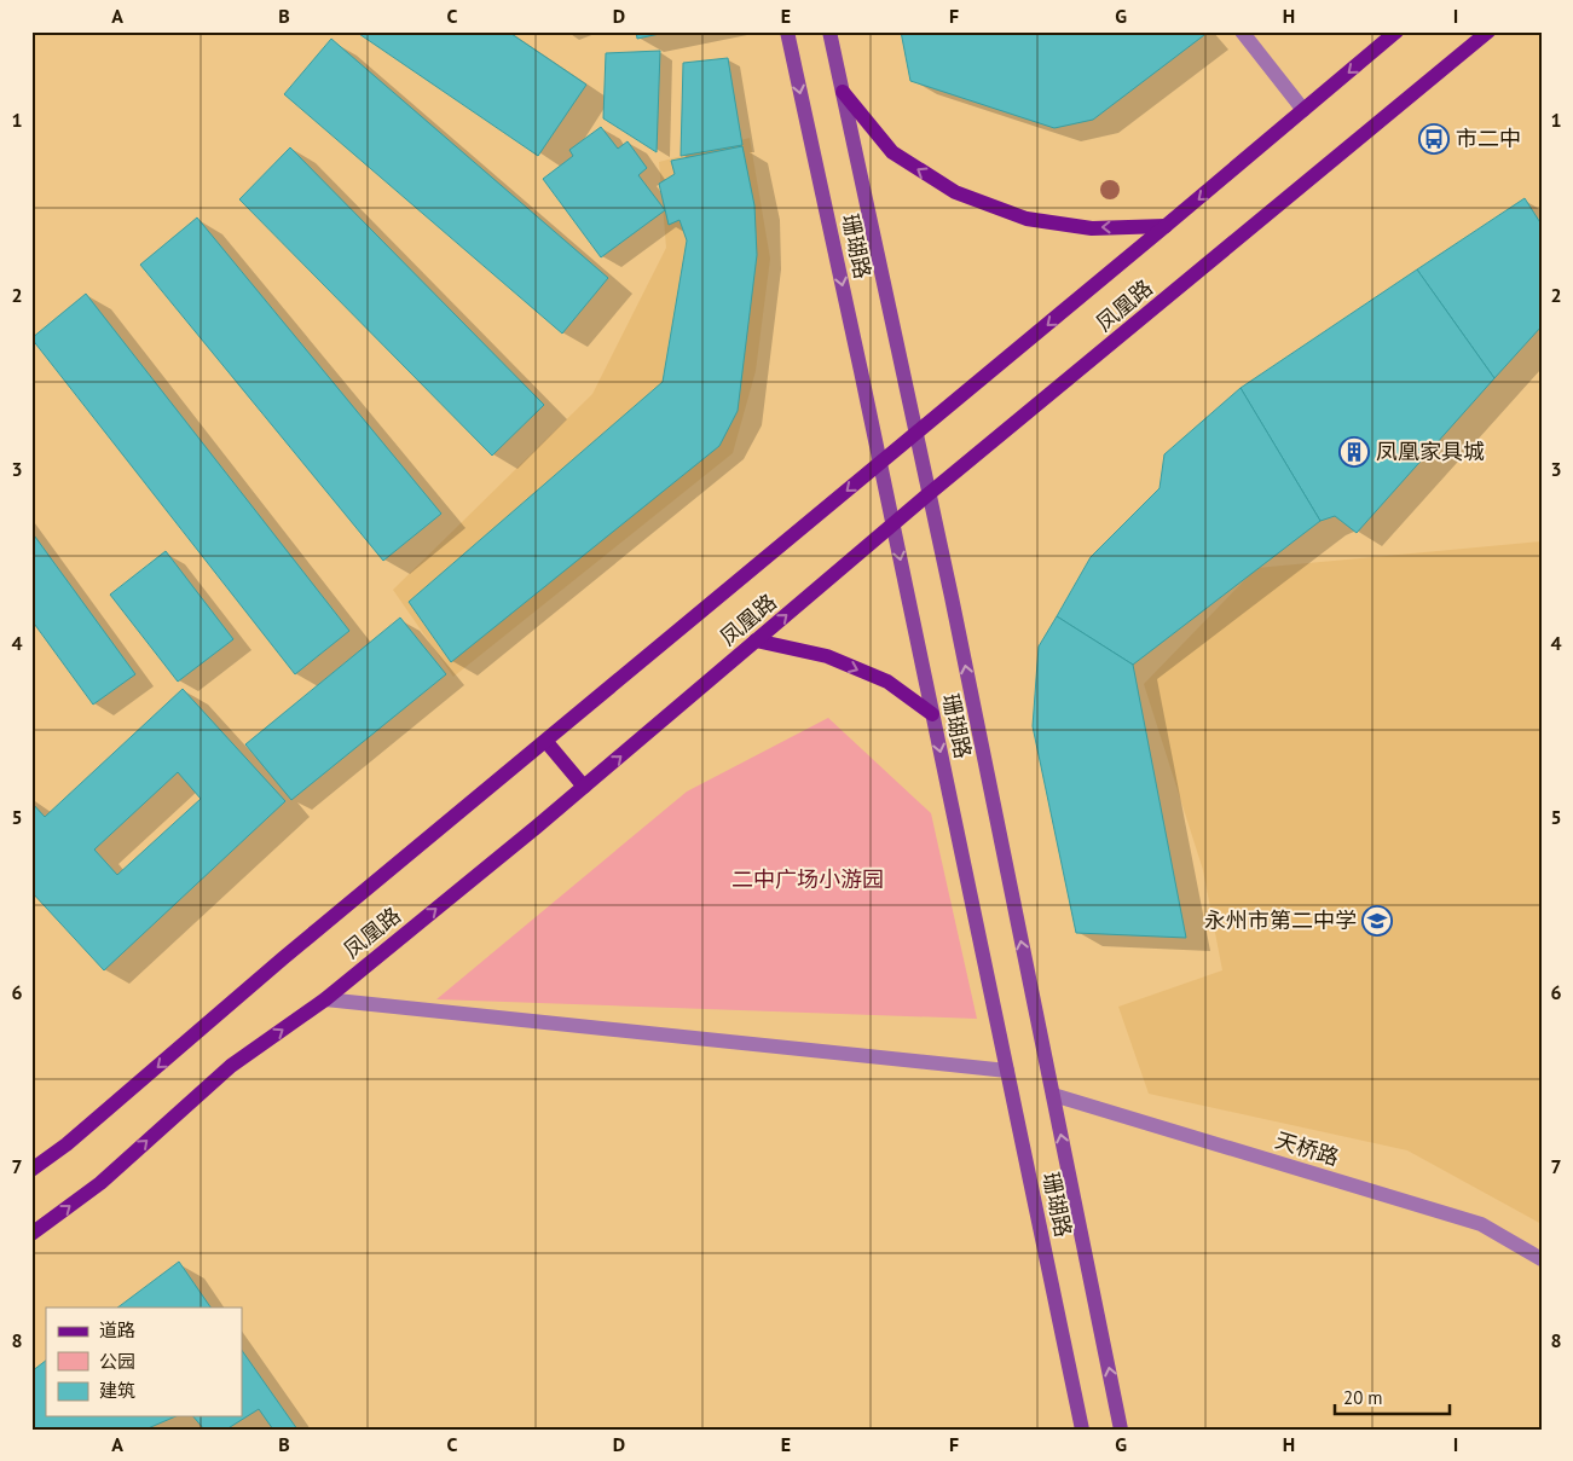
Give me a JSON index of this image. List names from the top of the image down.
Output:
{
  "streets": {
    "main road": ["珊瑚路", "凤凰路"],
    "street": ["天桥路"]
  },
  "crossings": [
    ["珊瑚路", "凤凰路"],
    ["珊瑚路", "天桥路"]
  ],
  "parks": ["二中广场小游园"],
  "places": {
    "bus stop": ["市二中"],
    "building": ["凤凰家具城"],
    "school or university": ["永州市第二中学"]
  },
  "legend": ["道路", "公园", "建筑"],
  "scale_bar": "20 m",
  "grid": {
    "columns": [
      "A",
      "B",
      "C",
      "D",
      "E",
      "F",
      "G",
      "H",
      "I"
    ],
    "rows": [
      "1",
      "2",
      "3",
      "4",
      "5",
      "6",
      "7",
      "8"
    ]
  }
}
